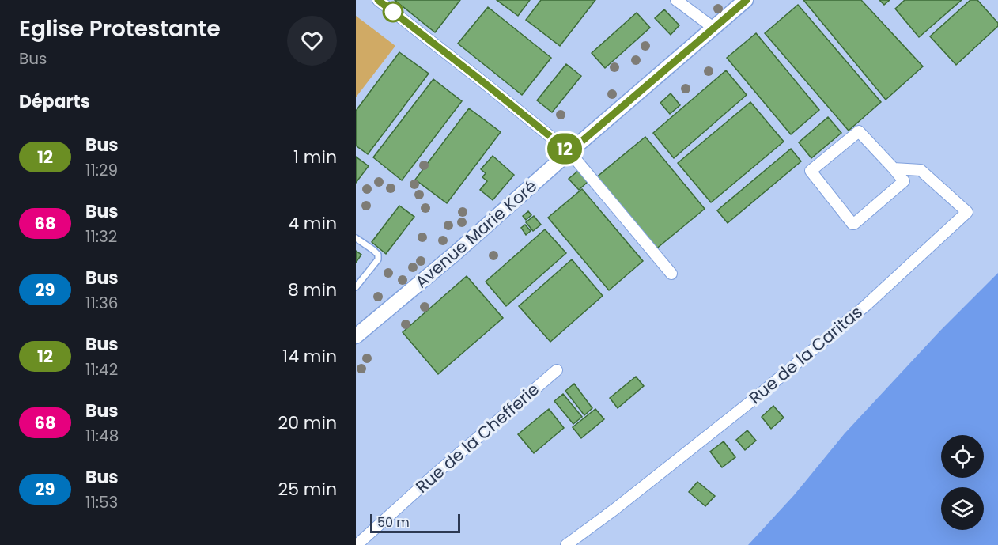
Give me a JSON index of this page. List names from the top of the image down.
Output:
{
  "streets": {
    "main road": ["Avenue Marie Koré"],
    "street": ["Rue de la Caritas", "Rue de la Chefferie"]
  },
  "lines": ["bus line 12"],
  "scale_bar": "50 m",
  "page": {
    "heading": [
      ["Eglise Protestante", "Bus"],
      "Départs"
    ],
    "on_map": "12",
    "list": [
      {
        "mark": "12",
        "name": "Bus",
        "note": "11:29",
        "value": "1 min"
      },
      {
        "mark": "68",
        "name": "Bus",
        "note": "11:32",
        "value": "4 min"
      },
      {
        "mark": "29",
        "name": "Bus",
        "note": "11:36",
        "value": "8 min"
      },
      {
        "mark": "12",
        "name": "Bus",
        "note": "11:42",
        "value": "14 min"
      },
      {
        "mark": "68",
        "name": "Bus",
        "note": "11:48",
        "value": "20 min"
      },
      {
        "mark": "29",
        "name": "Bus",
        "note": "11:53",
        "value": "25 min"
      }
    ],
    "scale": "50 m"
  }
}
